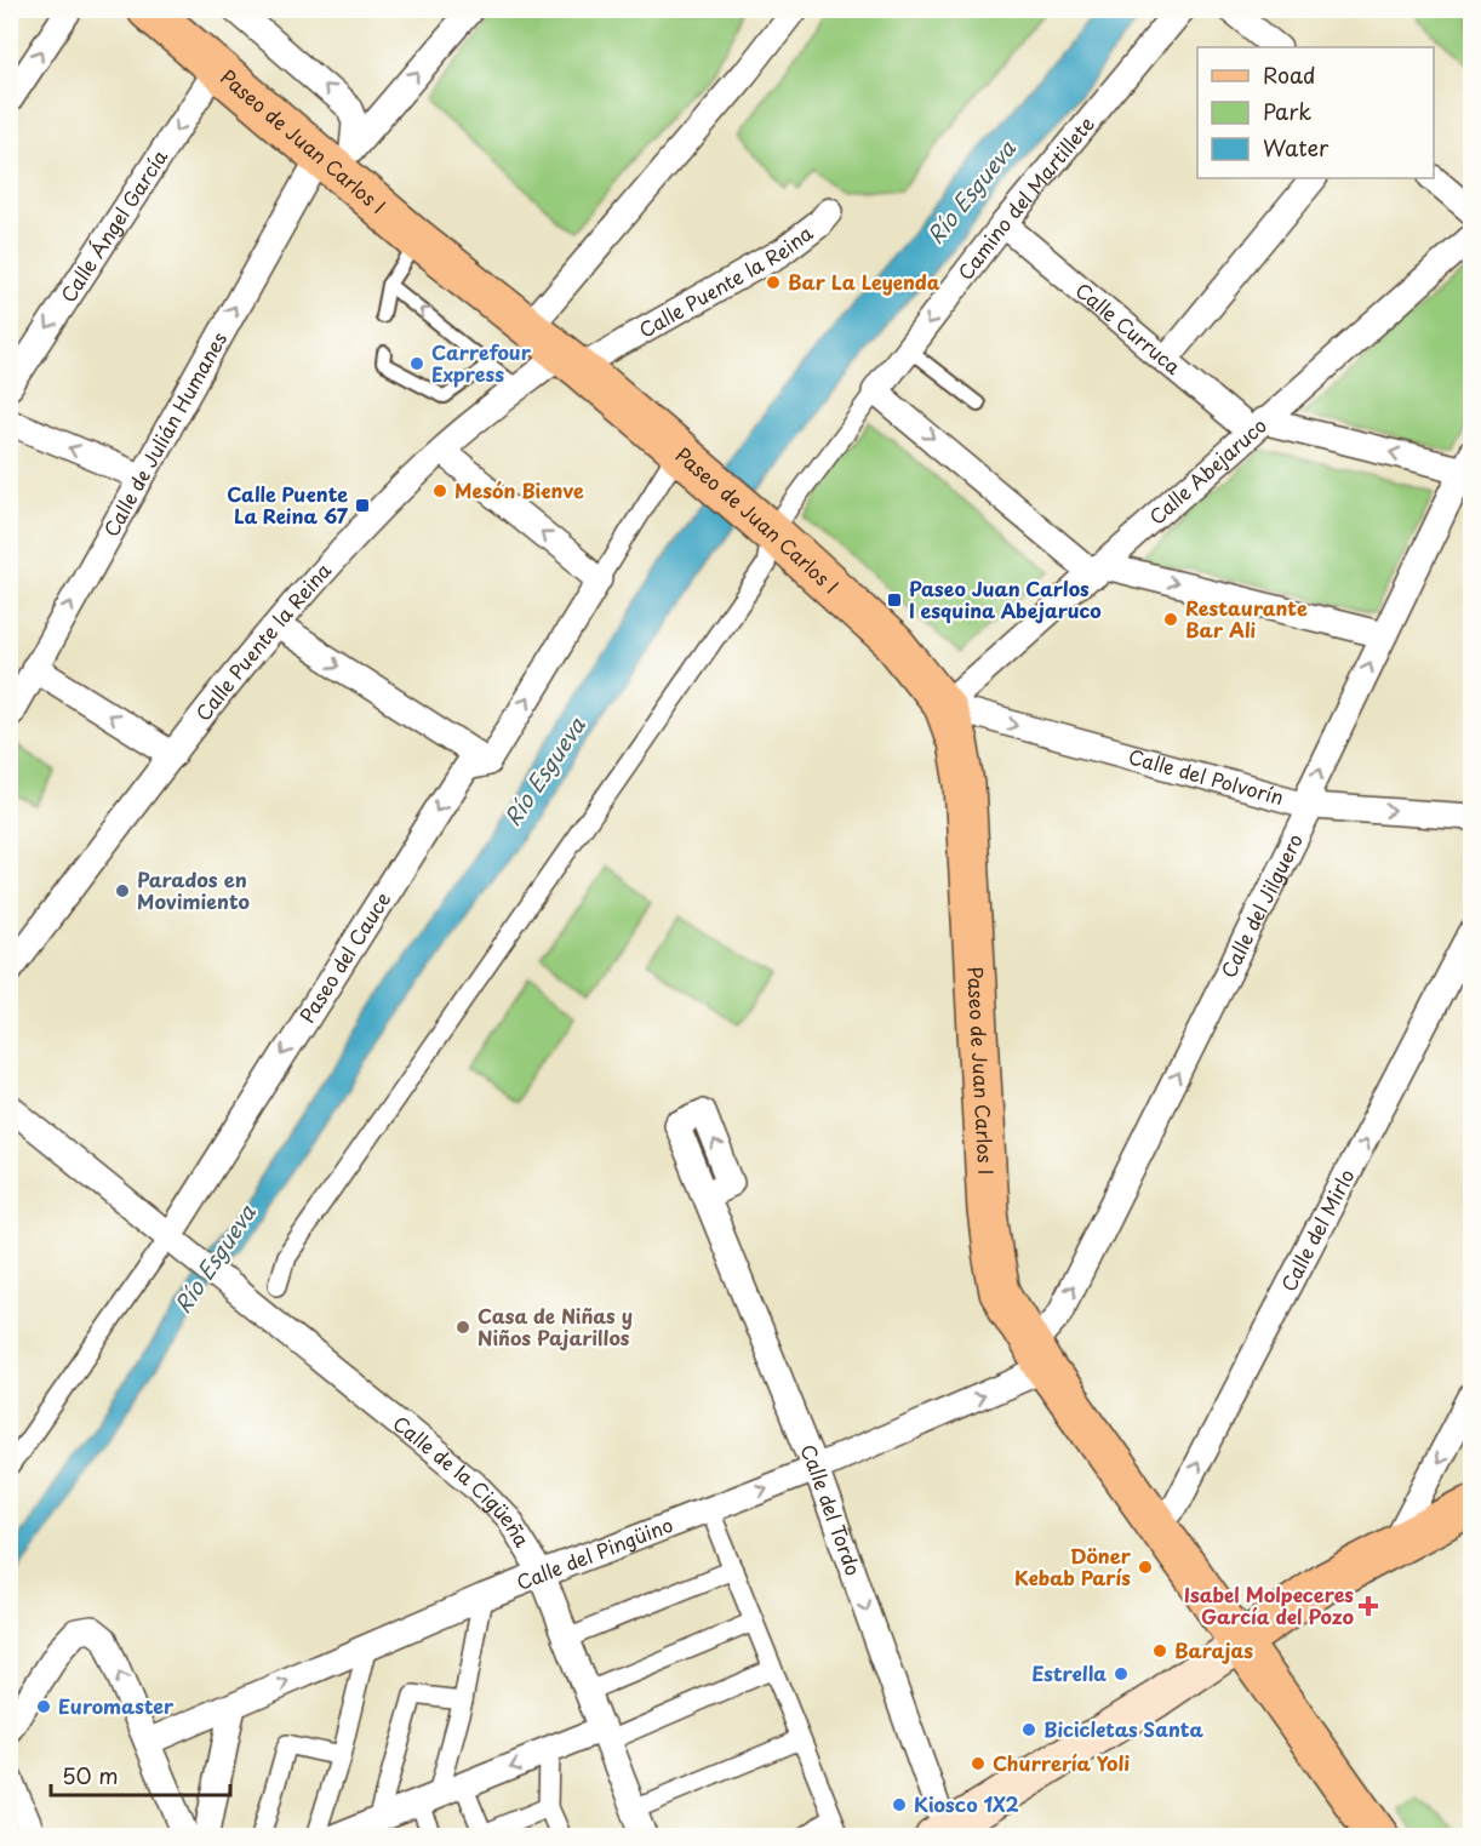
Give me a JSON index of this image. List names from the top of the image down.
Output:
{
  "streets": {
    "main road": ["Paseo de Juan Carlos I"],
    "street": [
      "Camino del Martillete",
      "Calle Ángel García",
      "Calle Puente la Reina",
      "Calle Curruca",
      "Calle de Julián Humanes",
      "Calle Abejaruco",
      "Calle del Polvorín",
      "Calle del Jilguero",
      "Paseo del Cauce",
      "Calle del Mirlo",
      "Calle de la Cigüeña",
      "Calle del Tordo",
      "Calle del Pingüino"
    ]
  },
  "crossings": [
    ["Paseo de Juan Carlos I", "Camino del Martillete"],
    ["Paseo de Juan Carlos I", "Calle Ángel García"],
    ["Paseo de Juan Carlos I", "Calle Puente la Reina"],
    ["Paseo de Juan Carlos I", "Calle de Julián Humanes"],
    ["Paseo de Juan Carlos I", "Calle Abejaruco"],
    ["Paseo de Juan Carlos I", "Calle del Polvorín"],
    ["Paseo de Juan Carlos I", "Calle del Jilguero"],
    ["Paseo de Juan Carlos I", "Calle del Mirlo"],
    ["Paseo de Juan Carlos I", "Calle del Pingüino"],
    ["Camino del Martillete", "Calle Curruca"],
    ["Calle Curruca", "Calle Abejaruco"],
    ["Calle Curruca", "Calle del Jilguero"],
    ["Calle Abejaruco", "Calle del Polvorín"],
    ["Calle del Polvorín", "Calle del Jilguero"],
    ["Calle del Jilguero", "Calle del Pingüino"],
    ["Paseo del Cauce", "Calle de la Cigüeña"],
    ["Calle de la Cigüeña", "Calle del Pingüino"],
    ["Calle del Tordo", "Calle del Pingüino"]
  ],
  "one_way": [
    "Calle Ángel García",
    "Calle de Julián Humanes",
    "Calle del Jilguero",
    "Calle del Mirlo",
    "Calle del Pingüino"
  ],
  "water": ["Río Esgueva"],
  "places": {
    "other": [
      "Bar La Leyenda",
      "Carrefour Express",
      "Mesón Bienve",
      "Restaurante Bar Ali",
      "Parados en Movimiento",
      "Casa de Niñas y Niños Pajarillos",
      "Döner Kebab París",
      "Barajas",
      "Estrella",
      "Euromaster",
      "Bicicletas Santa",
      "Churrería Yoli",
      "Kiosco 1X2"
    ],
    "transit": ["Calle Puente La Reina 67", "Paseo Juan Carlos I esquina Abejaruco"],
    "health": ["Isabel Molpeceres García del Pozo"]
  },
  "legend": ["Road", "Park", "Water"],
  "scale_bar": "50 m"
}
